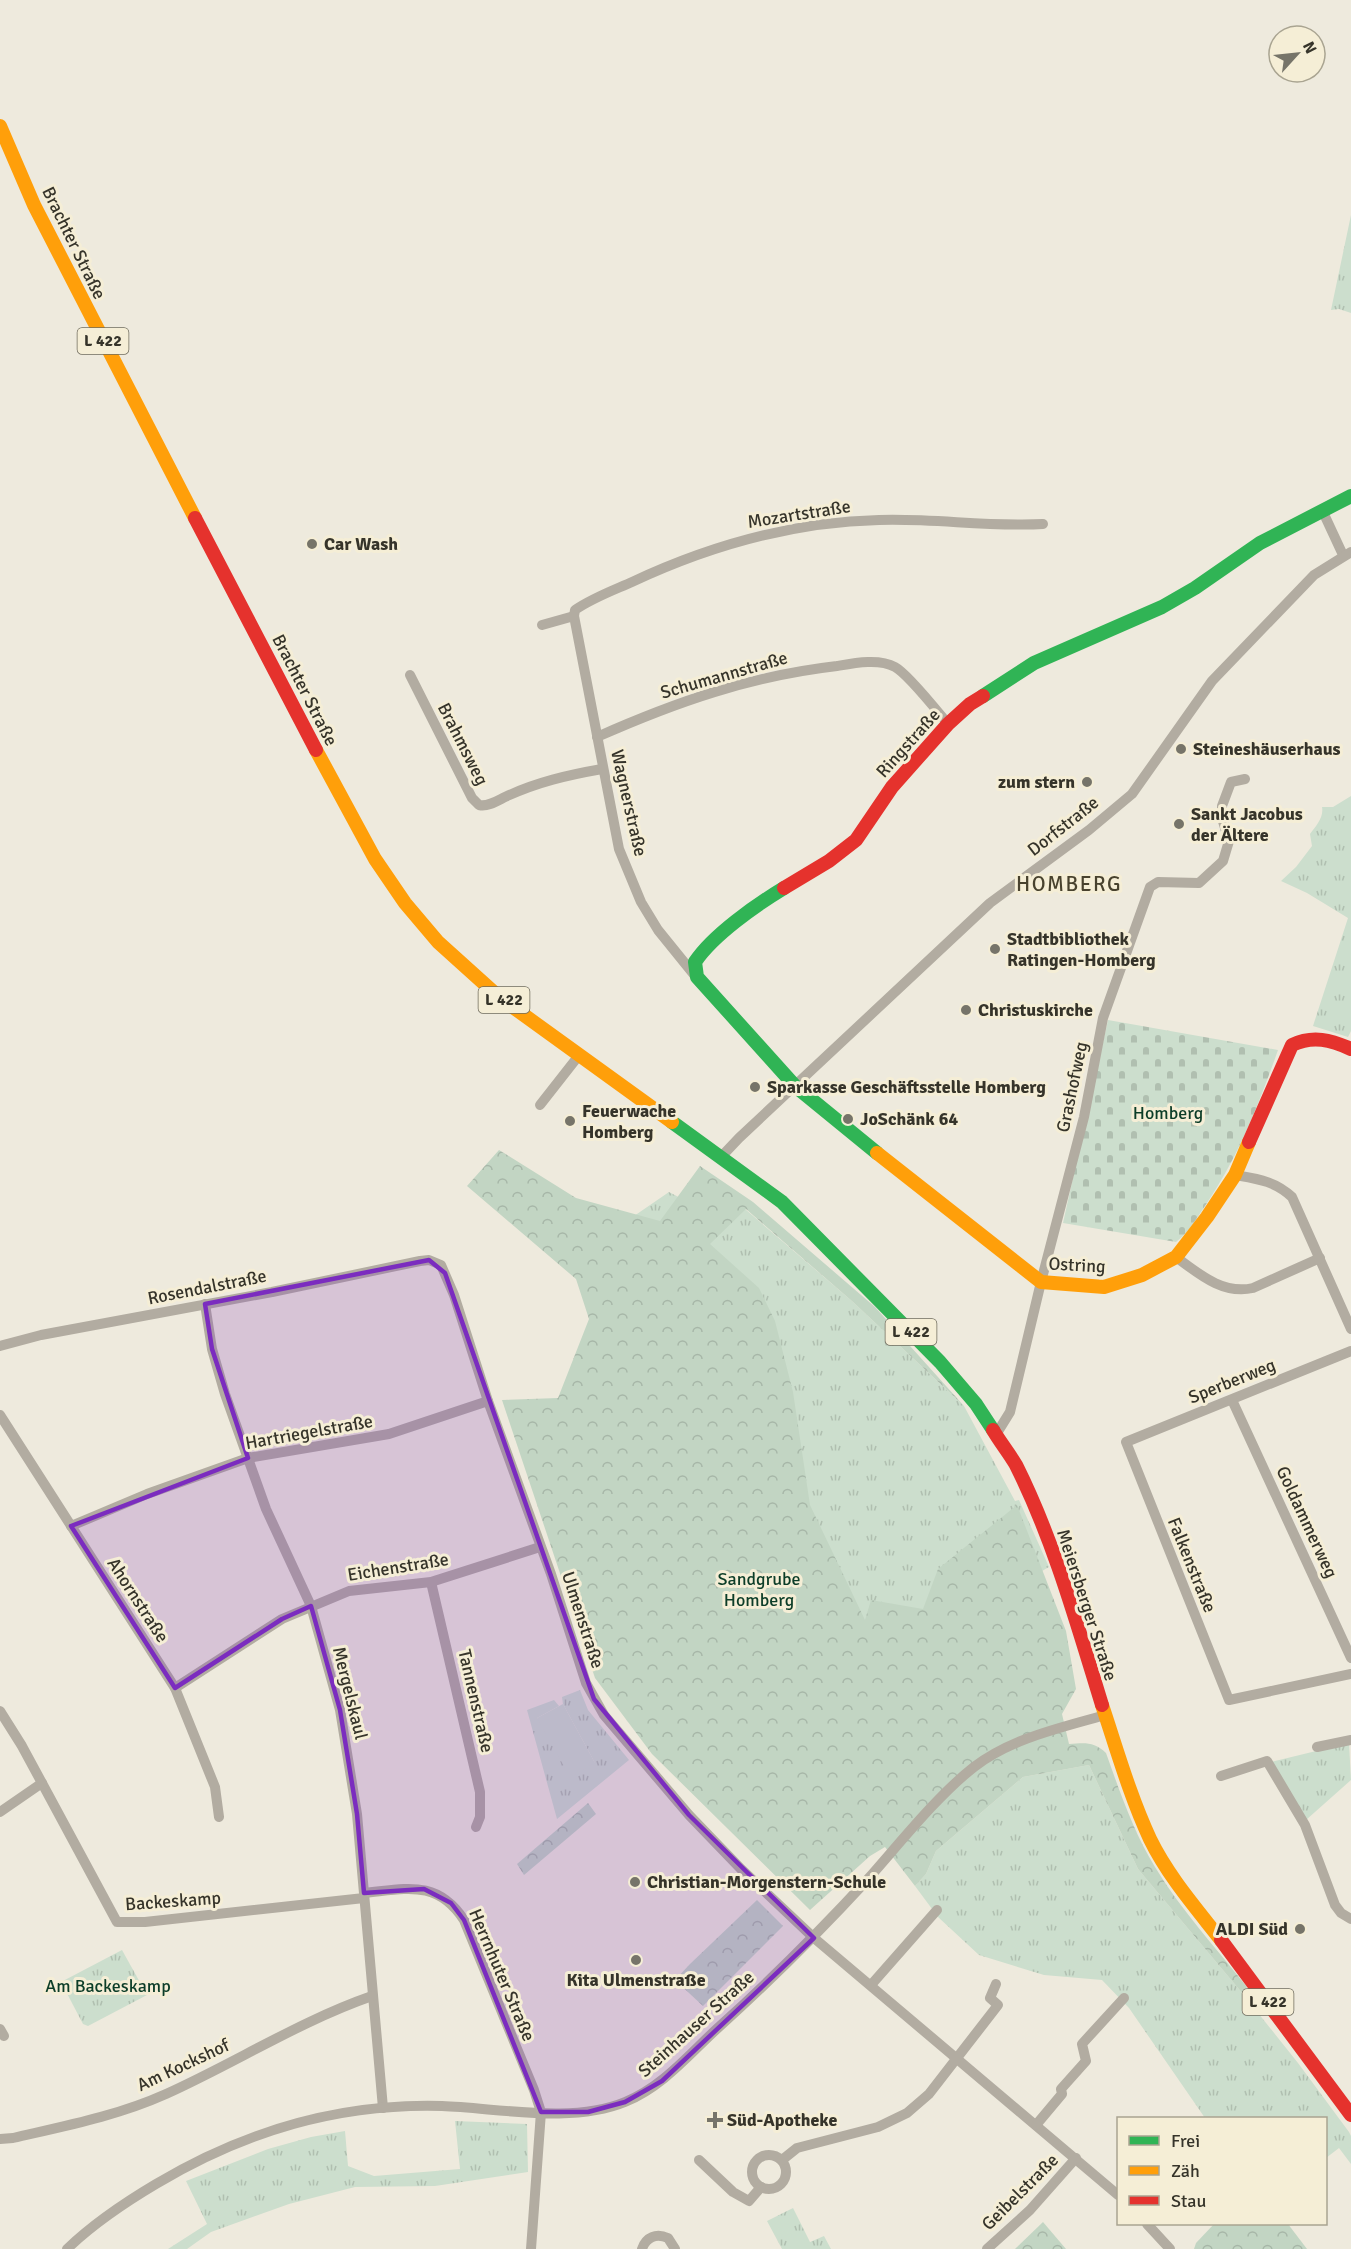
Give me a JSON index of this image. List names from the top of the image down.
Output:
{
  "streets": {
    "main road": [
      "Brachter Straße",
      "L 422",
      "Ringstraße",
      "Ostring",
      "Meiersberger Straße"
    ],
    "street": [
      "Mozartstraße",
      "Schumannstraße",
      "Brahmsweg",
      "Wagnerstraße",
      "Dorfstraße",
      "Grashofweg",
      "Rosendalstraße",
      "Sperberweg",
      "Hartriegelstraße",
      "Goldammerweg",
      "Falkenstraße",
      "Eichenstraße",
      "Ahornstraße",
      "Ulmenstraße",
      "Mergelskaul",
      "Tannenstraße",
      "Backeskamp",
      "Herrnhuter Straße",
      "Steinhauser Straße",
      "Am Kockshof",
      "Geibelstraße"
    ]
  },
  "crossings": [
    ["Brachter Straße", "Dorfstraße"],
    ["Brachter Straße", "Meiersberger Straße"],
    ["Mozartstraße", "Wagnerstraße"],
    ["Schumannstraße", "Ringstraße"],
    ["Schumannstraße", "Wagnerstraße"],
    ["Ringstraße", "Wagnerstraße"],
    ["Brahmsweg", "Wagnerstraße"],
    ["Dorfstraße", "Ostring"],
    ["Dorfstraße", "Meiersberger Straße"],
    ["Grashofweg", "Ostring"],
    ["Grashofweg", "Meiersberger Straße"],
    ["Rosendalstraße", "Ulmenstraße"],
    ["Rosendalstraße", "Mergelskaul"],
    ["Sperberweg", "Goldammerweg"],
    ["Sperberweg", "Falkenstraße"],
    ["Hartriegelstraße", "Ahornstraße"],
    ["Hartriegelstraße", "Ulmenstraße"],
    ["Hartriegelstraße", "Mergelskaul"],
    ["Eichenstraße", "Ahornstraße"],
    ["Eichenstraße", "Ulmenstraße"],
    ["Eichenstraße", "Mergelskaul"],
    ["Eichenstraße", "Tannenstraße"],
    ["Meiersberger Straße", "Steinhauser Straße"],
    ["Ulmenstraße", "Steinhauser Straße"],
    ["Ulmenstraße", "Geibelstraße"],
    ["Mergelskaul", "Backeskamp"],
    ["Mergelskaul", "Herrnhuter Straße"],
    ["Mergelskaul", "Steinhauser Straße"],
    ["Mergelskaul", "Am Kockshof"],
    ["Backeskamp", "Herrnhuter Straße"],
    ["Herrnhuter Straße", "Steinhauser Straße"]
  ],
  "districts": ["HOMBERG"],
  "parks": ["Homberg", "Sandgrube Homberg", "Am Backeskamp"],
  "places": {
    "other": [
      "Car Wash",
      "Steineshäuserhaus",
      "zum stern",
      "Sankt Jacobus der Ältere",
      "Stadtbibliothek Ratingen-Homberg",
      "Christuskirche",
      "Sparkasse Geschäftsstelle Homberg",
      "JoSchänk 64",
      "Feuerwache Homberg",
      "Christian-Morgenstern-Schule",
      "ALDI Süd",
      "Kita Ulmenstraße"
    ],
    "health": ["Süd-Apotheke"]
  },
  "legend": ["Frei", "Zäh", "Stau"],
  "north": "top right"
}
